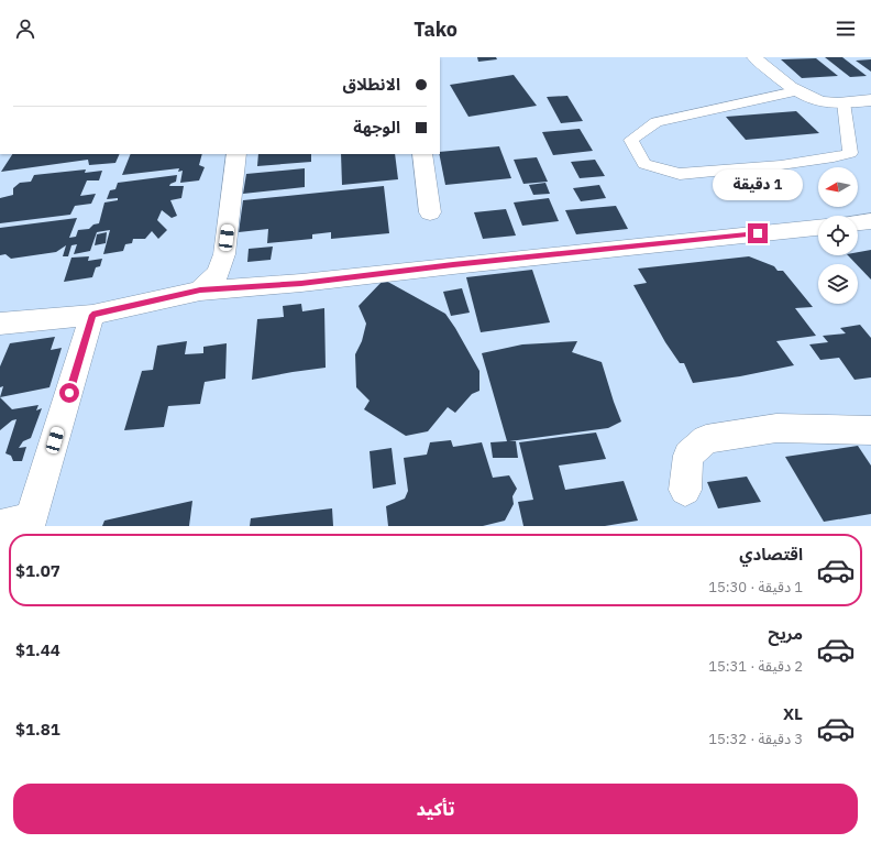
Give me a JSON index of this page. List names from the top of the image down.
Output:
{
  "north": "left",
  "page": {
    "header": "Tako",
    "banner": ["الانطلاق", "الوجهة"],
    "bubble": "1 دقيقة",
    "list": [
      {
        "name": "اقتصادي",
        "note": "1 دقيقة · 15:30",
        "value": "$1.07"
      },
      {
        "name": "مريح",
        "note": "2 دقيقة · 15:31",
        "value": "$1.44"
      },
      {
        "name": "XL",
        "note": "3 دقيقة · 15:32",
        "value": "$1.81"
      }
    ],
    "buttons": "تأكيد"
  }
}
